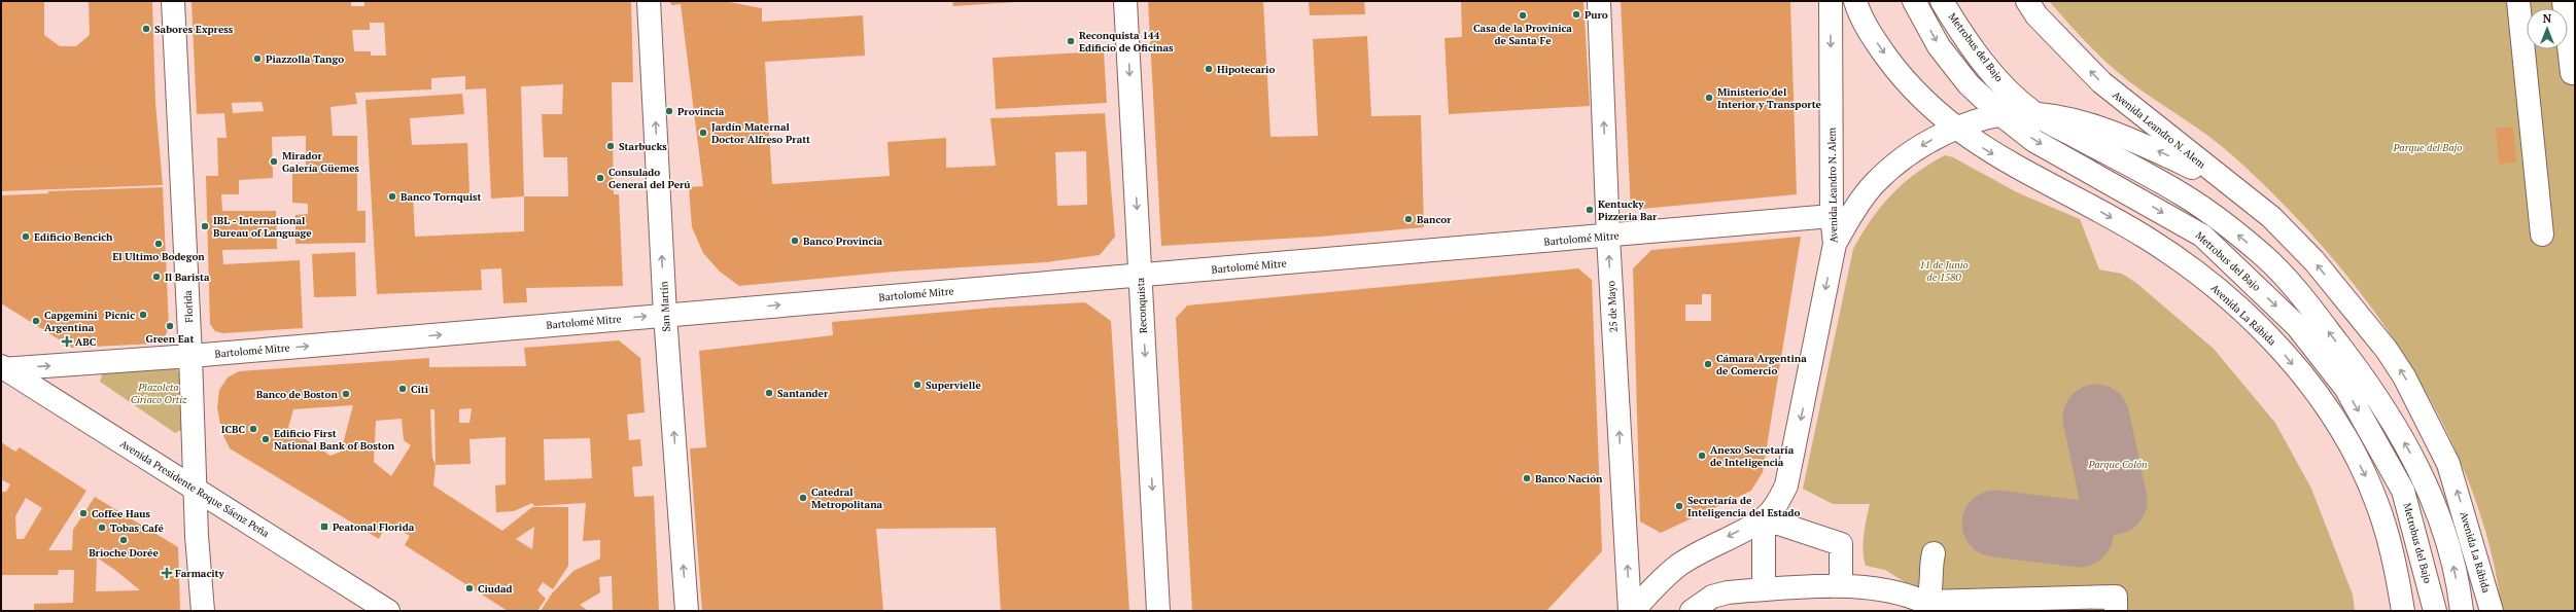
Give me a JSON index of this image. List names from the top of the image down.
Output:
{
  "streets": {
    "street": [
      "Metrobus del Bajo",
      "Avenida Leandro N. Alem",
      "Bartolomé Mitre",
      "Reconquista",
      "Florida",
      "San Martín",
      "25 de Mayo",
      "Avenida La Rábida",
      "Avenida Presidente Roque Sáenz Peña"
    ]
  },
  "crossings": [
    ["Avenida Leandro N. Alem", "Bartolomé Mitre"],
    ["Avenida Leandro N. Alem", "25 de Mayo"],
    ["Avenida Leandro N. Alem", "Avenida La Rábida"],
    ["Bartolomé Mitre", "Reconquista"],
    ["Bartolomé Mitre", "Florida"],
    ["Bartolomé Mitre", "San Martín"],
    ["Bartolomé Mitre", "25 de Mayo"],
    ["Bartolomé Mitre", "Avenida Presidente Roque Sáenz Peña"],
    ["Florida", "Avenida Presidente Roque Sáenz Peña"]
  ],
  "one_way": [
    "Bartolomé Mitre",
    "Reconquista",
    "San Martín",
    "25 de Mayo"
  ],
  "parks": [
    "Parque del Bajo",
    "11 de Junio de 1580",
    "Plazoleta Ciriaco Ortiz",
    "Parque Colón"
  ],
  "places": {
    "other": [
      "Puro",
      "Casa de la Provinica de Santa Fe",
      "Sabores Express",
      "Reconquista 144 Edificio de Oficinas",
      "Piazzolla Tango",
      "Hipotecario",
      "Ministerio del Interior y Transporte",
      "Provincia",
      "Jardín Maternal Doctor Alfreso Pratt",
      "Starbucks",
      "Mirador Galería Güemes",
      "Consulado General del Perú",
      "Banco Tornquist",
      "Kentucky Pizzeria Bar",
      "Bancor",
      "IBL - International Bureau of Language",
      "Edificio Bencich",
      "Banco Provincia",
      "El Ultimo Bodegon",
      "Il Barista",
      "Picnic",
      "Capgemini Argentina",
      "Green Eat",
      "Cámara Argentina de Comercio",
      "Supervielle",
      "Citi",
      "Santander",
      "Banco de Boston",
      "ICBC",
      "Edificio First National Bank of Boston",
      "Anexo Secretaría de Inteligencia",
      "Banco Nación",
      "Catedral Metropolitana",
      "Secretaría de Inteligencia del Estado",
      "Coffee Haus",
      "Tobas Café",
      "Brioche Dorée",
      "Ciudad"
    ],
    "health": ["ABC", "Farmacity"],
    "transit": ["Peatonal Florida"]
  },
  "north": "top"
}
